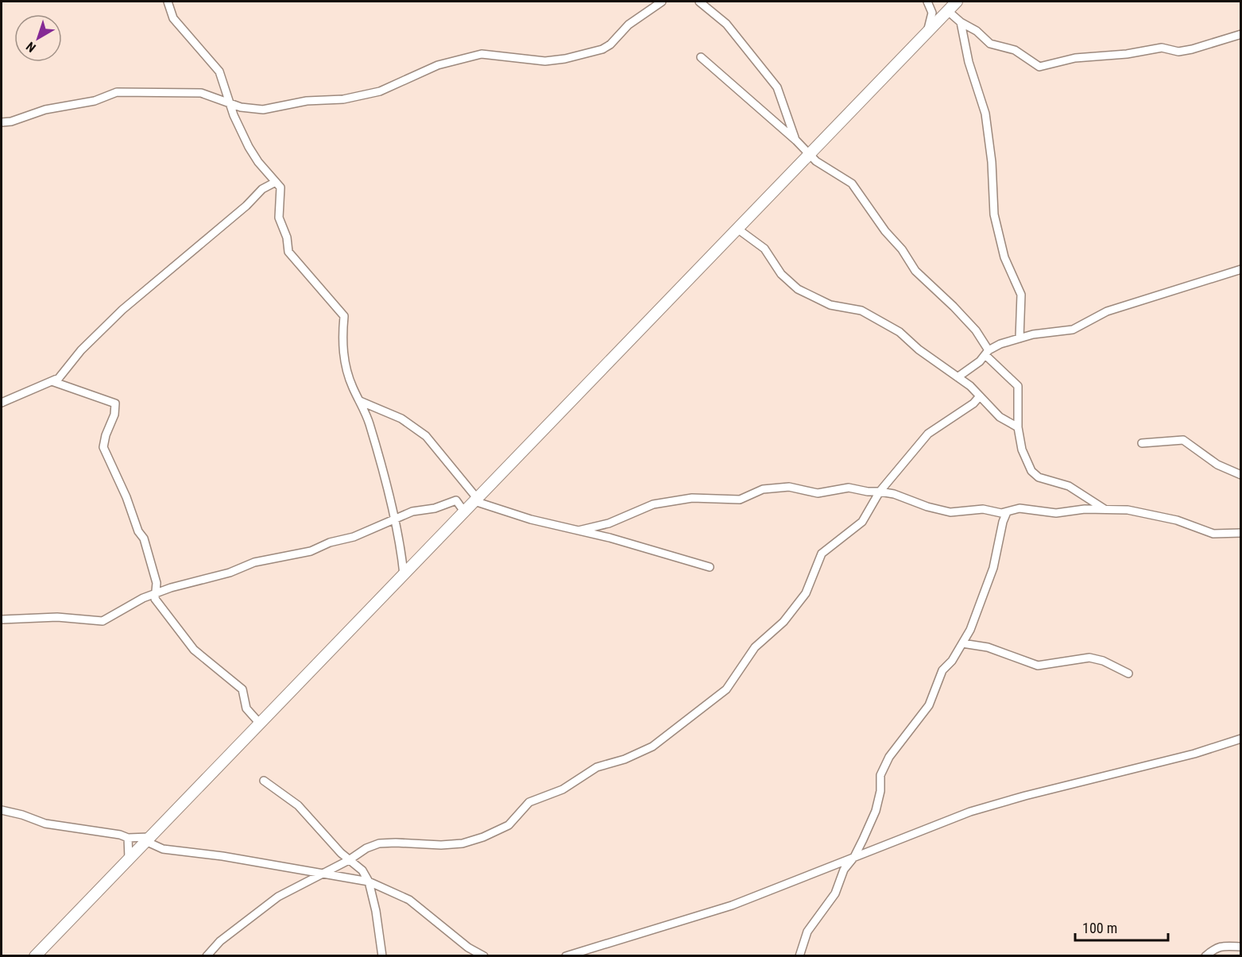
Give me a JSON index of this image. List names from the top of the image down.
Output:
{
  "scale_bar": "100 m",
  "north": "bottom left"
}
